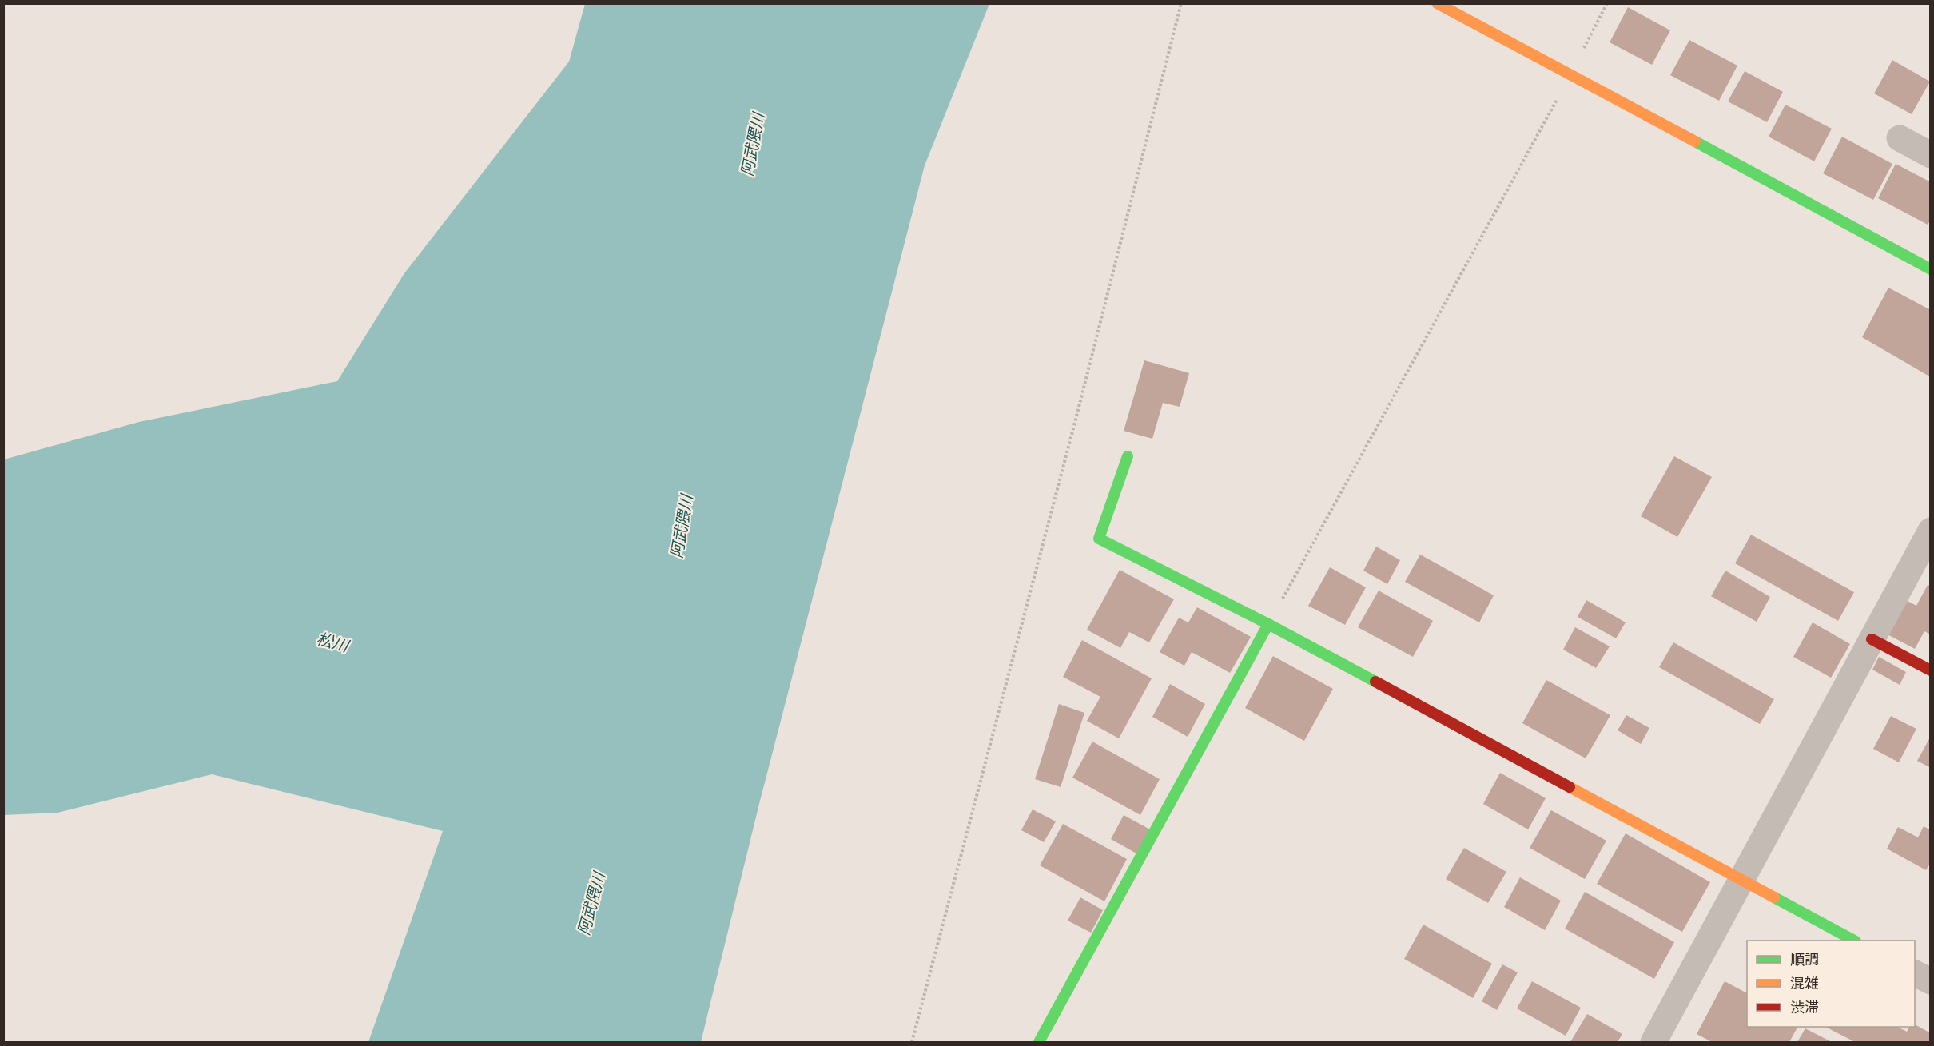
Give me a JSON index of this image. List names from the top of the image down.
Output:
{
  "water": ["阿武隈川", "松川"],
  "legend": ["順調", "混雑", "渋滞"]
}
